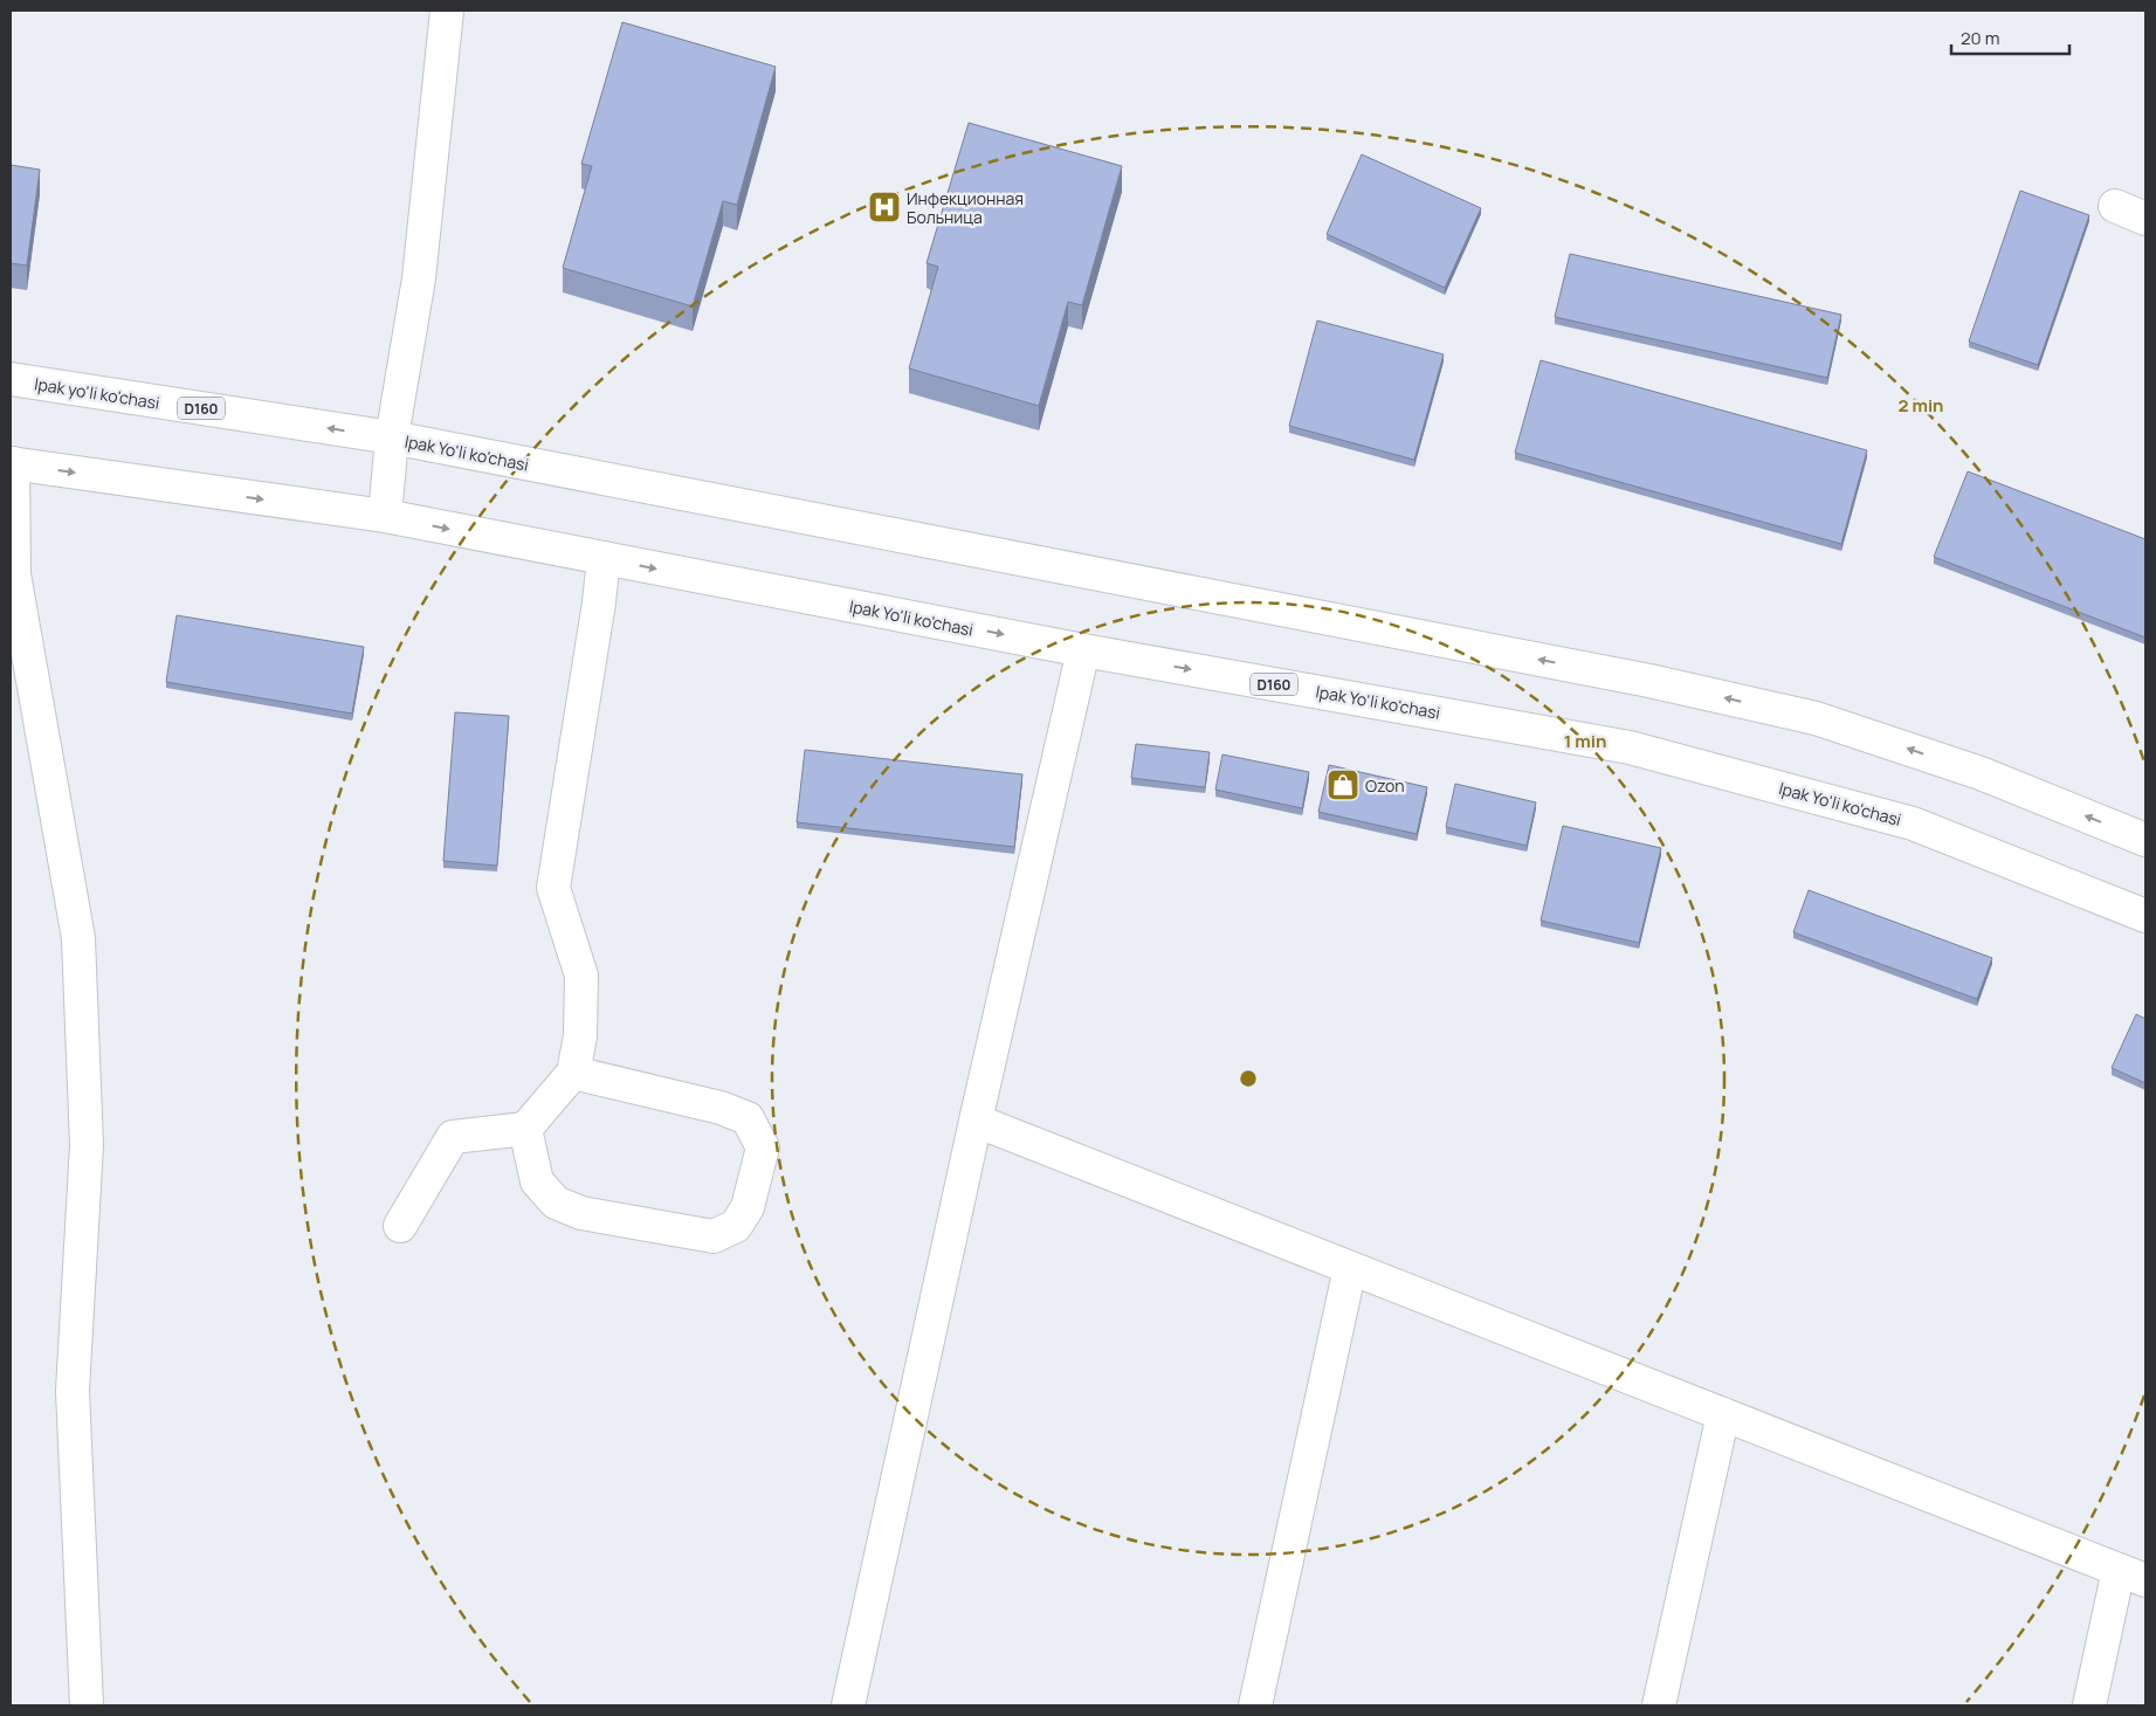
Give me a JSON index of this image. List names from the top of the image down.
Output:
{
  "streets": {
    "main road": ["Ipak yo'li ko'chasi", "D160", "Ipak Yo'li ko'chasi"]
  },
  "crossings": [
    ["Ipak yo'li ko'chasi", "Ipak Yo'li ko'chasi"],
    ["D160", "Ipak Yo'li ko'chasi"]
  ],
  "places": {
    "hospital": ["Инфекционная Больница"],
    "shop": ["Ozon"]
  },
  "scale_bar": "20 m",
  "rings": ["2 min", "1 min"]
}
